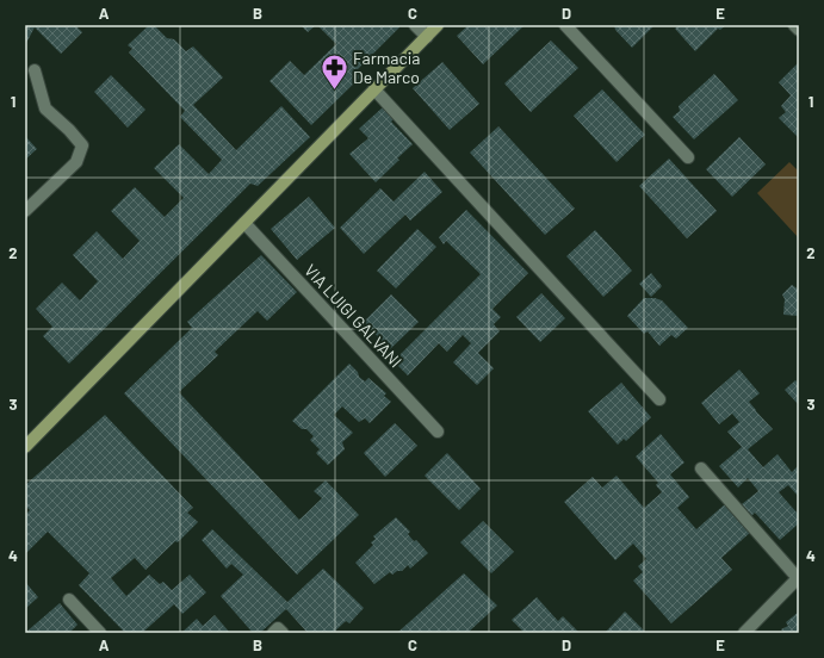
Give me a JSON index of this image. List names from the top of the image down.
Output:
{
  "streets": {
    "street": ["VIA LUIGI GALVANI"]
  },
  "places": {
    "pharmacy": ["Farmacia De Marco"]
  },
  "grid": {
    "columns": [
      "A",
      "B",
      "C",
      "D",
      "E"
    ],
    "rows": [
      "1",
      "2",
      "3",
      "4"
    ]
  }
}
